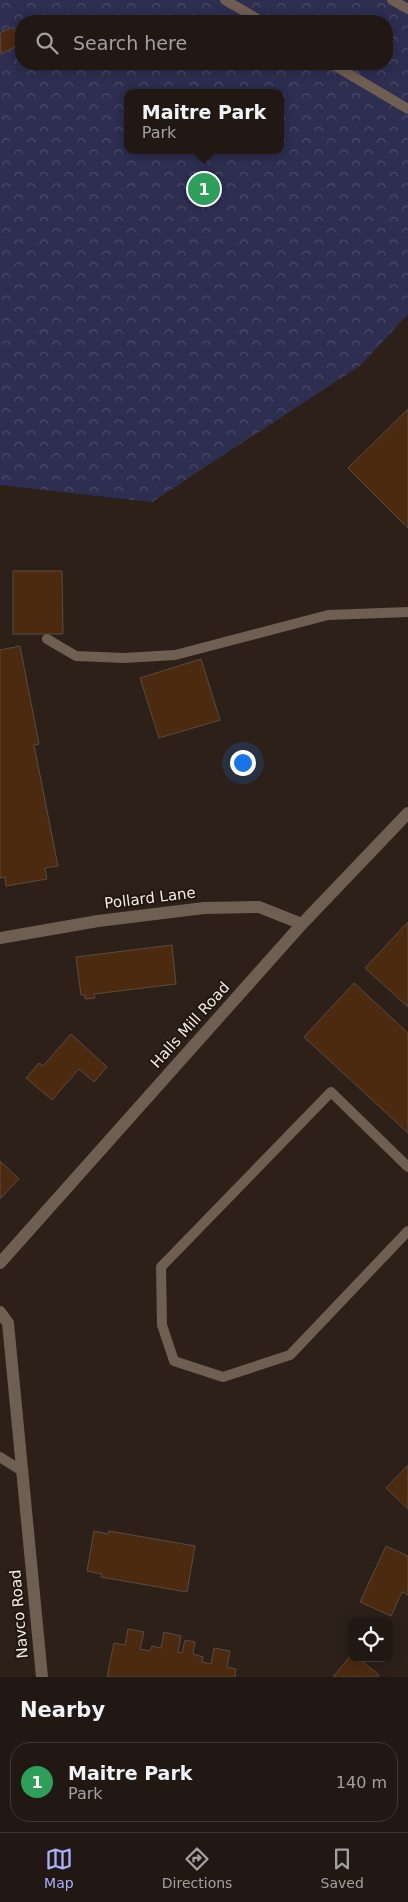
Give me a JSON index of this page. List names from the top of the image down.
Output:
{
  "streets": {
    "street": ["Pollard Lane", "Halls Mill Road", "Navco Road"]
  },
  "crossings": [
    ["Pollard Lane", "Halls Mill Road"]
  ],
  "page": {
    "search": "Search here",
    "popup": ["Maitre Park", "Park"],
    "pins": "1",
    "heading": "Nearby",
    "list": [
      {
        "mark": "1",
        "name": "Maitre Park",
        "note": "Park",
        "value": "140 m"
      }
    ],
    "nav": ["Map", "Directions", "Saved"]
  }
}
